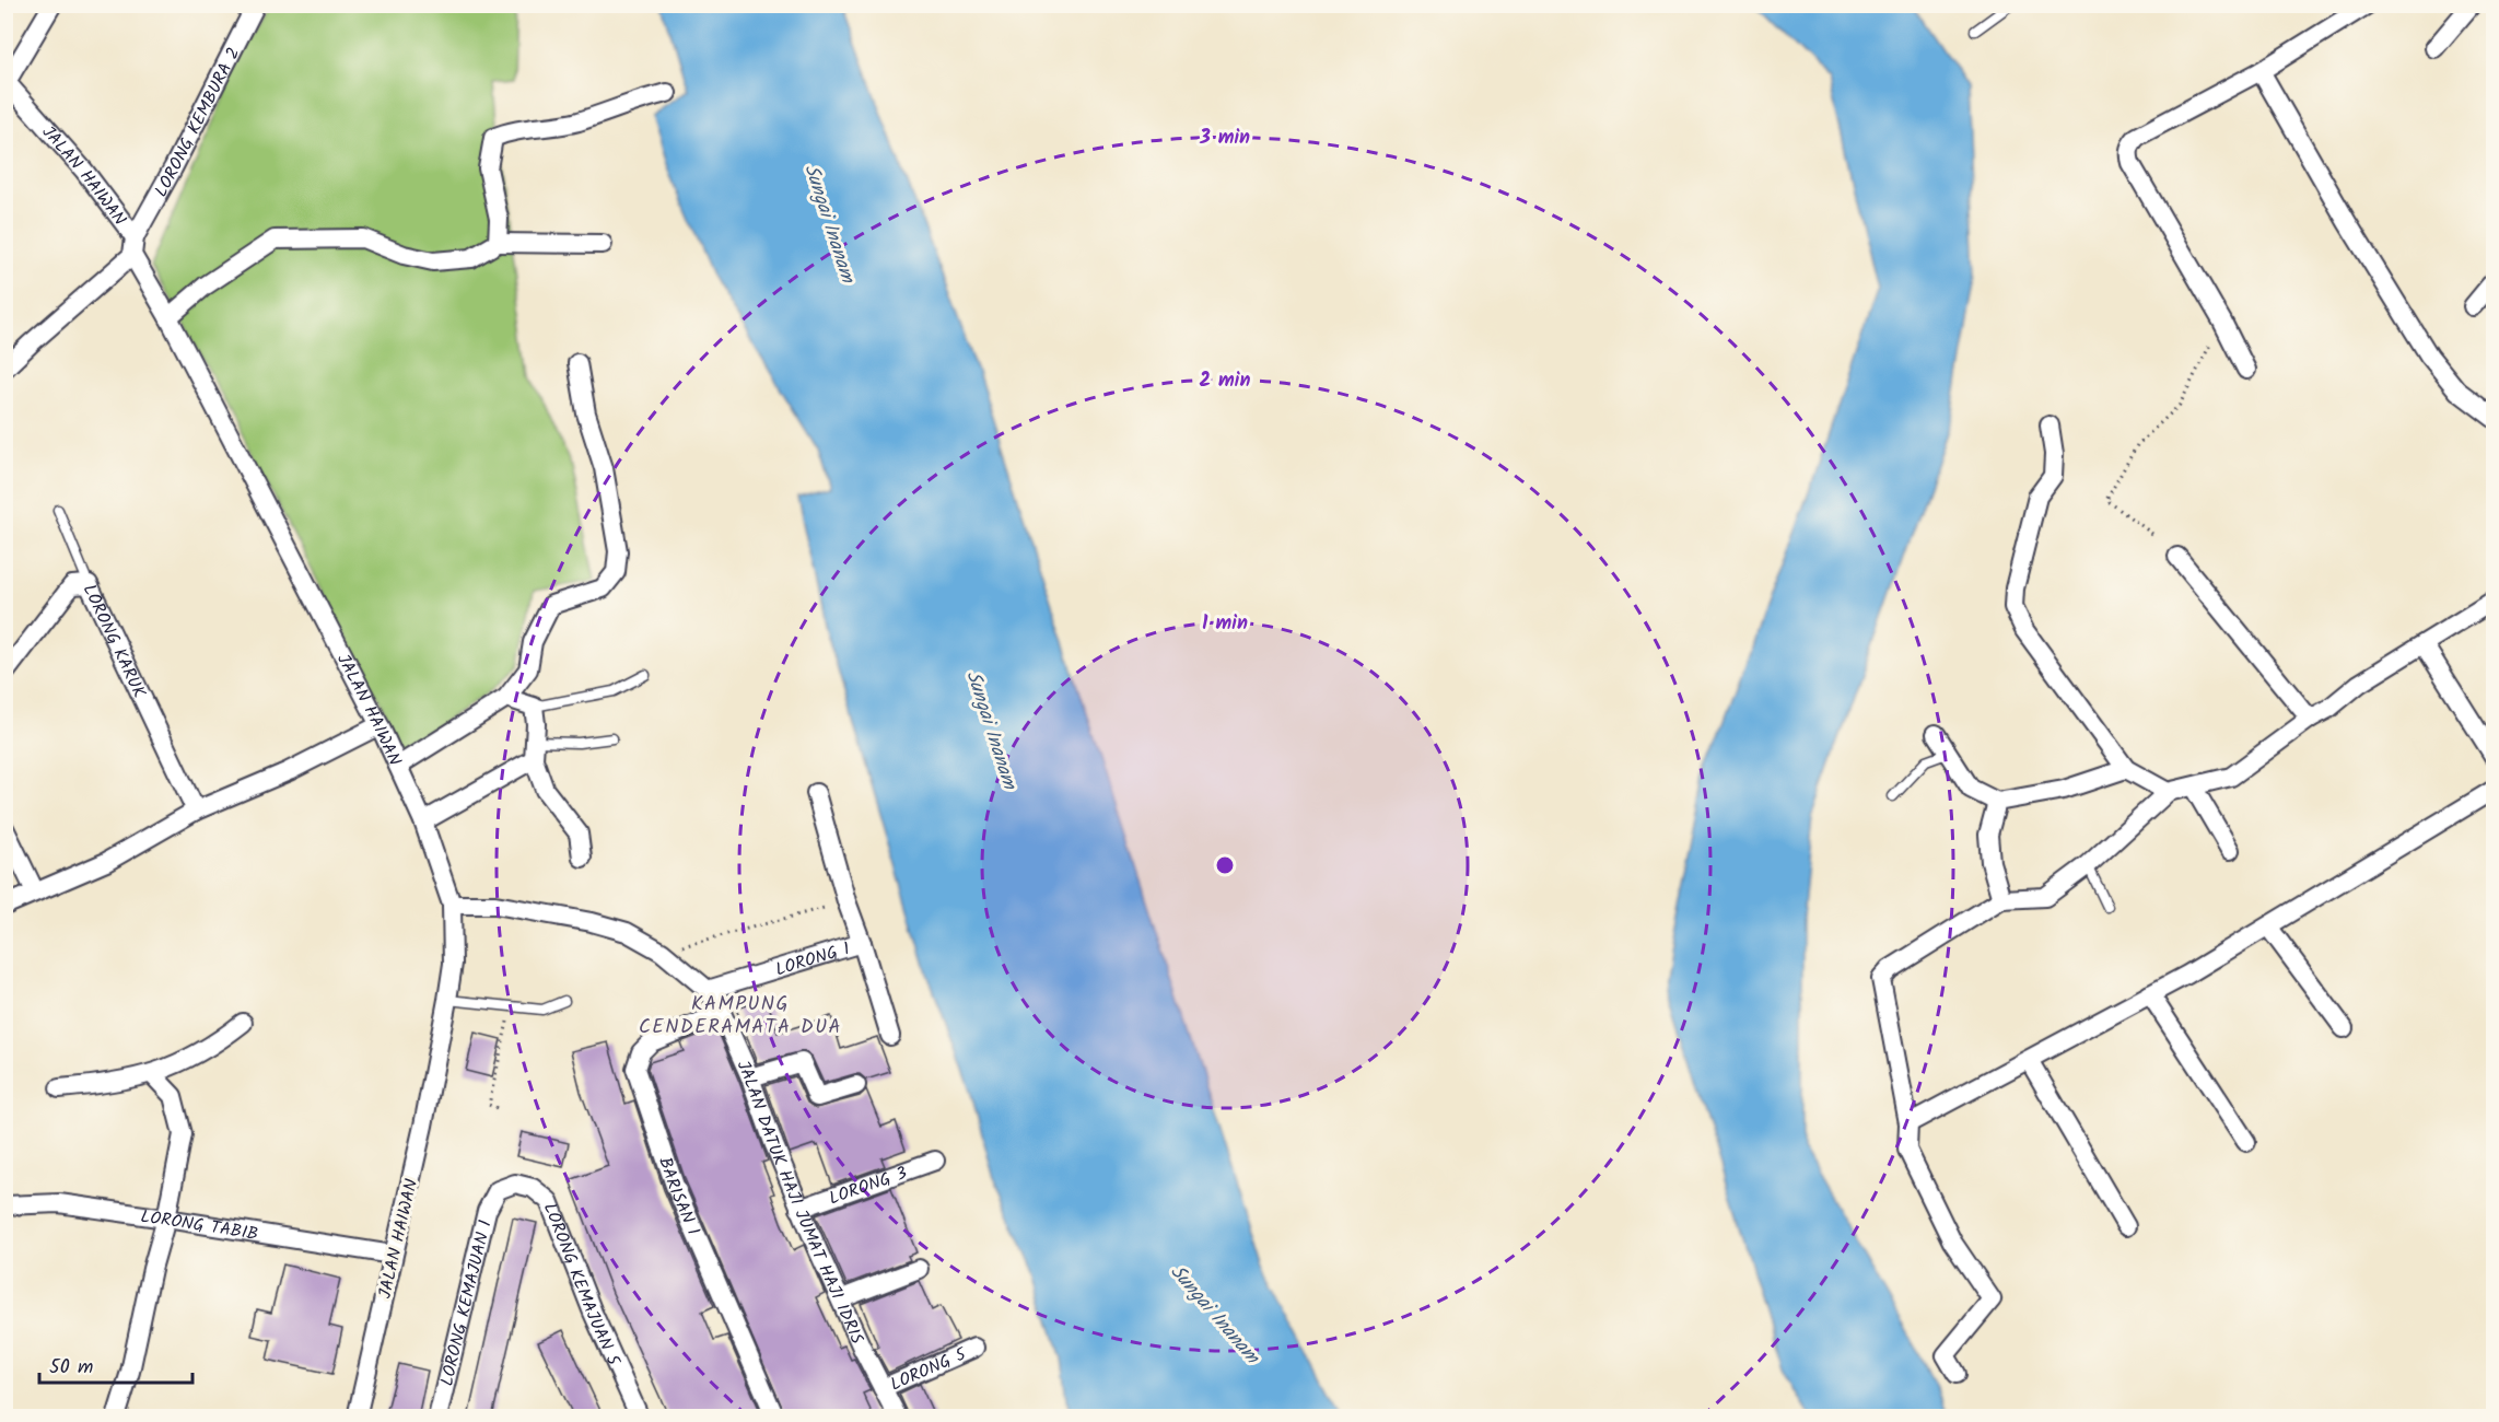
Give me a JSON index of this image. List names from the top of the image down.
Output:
{
  "streets": {
    "street": [
      "LORONG KEMBURA 2",
      "JALAN HAIWAN",
      "LORONG KARUK",
      "LORONG 1",
      "LORONG 3",
      "BARISAN 1",
      "JALAN DATUK HAJI JUMAT HAJI IDRIS",
      "LORONG TABIB",
      "LORONG KEMAJUAN 5",
      "LORONG KEMAJUAN 1",
      "LORONG 5"
    ]
  },
  "crossings": [
    ["LORONG KEMBURA 2", "JALAN HAIWAN"],
    ["JALAN HAIWAN", "JALAN DATUK HAJI JUMAT HAJI IDRIS"],
    ["JALAN HAIWAN", "LORONG TABIB"],
    ["LORONG 1", "JALAN DATUK HAJI JUMAT HAJI IDRIS"],
    ["LORONG 3", "JALAN DATUK HAJI JUMAT HAJI IDRIS"],
    ["BARISAN 1", "JALAN DATUK HAJI JUMAT HAJI IDRIS"],
    ["JALAN DATUK HAJI JUMAT HAJI IDRIS", "LORONG 5"],
    ["LORONG KEMAJUAN 5", "LORONG KEMAJUAN 1"]
  ],
  "districts": ["KAMPUNG CENDERAMATA DUA"],
  "water": ["Sungai Inanam"],
  "scale_bar": "50 m",
  "rings": ["3 min", "2 min", "1 min"]
}
